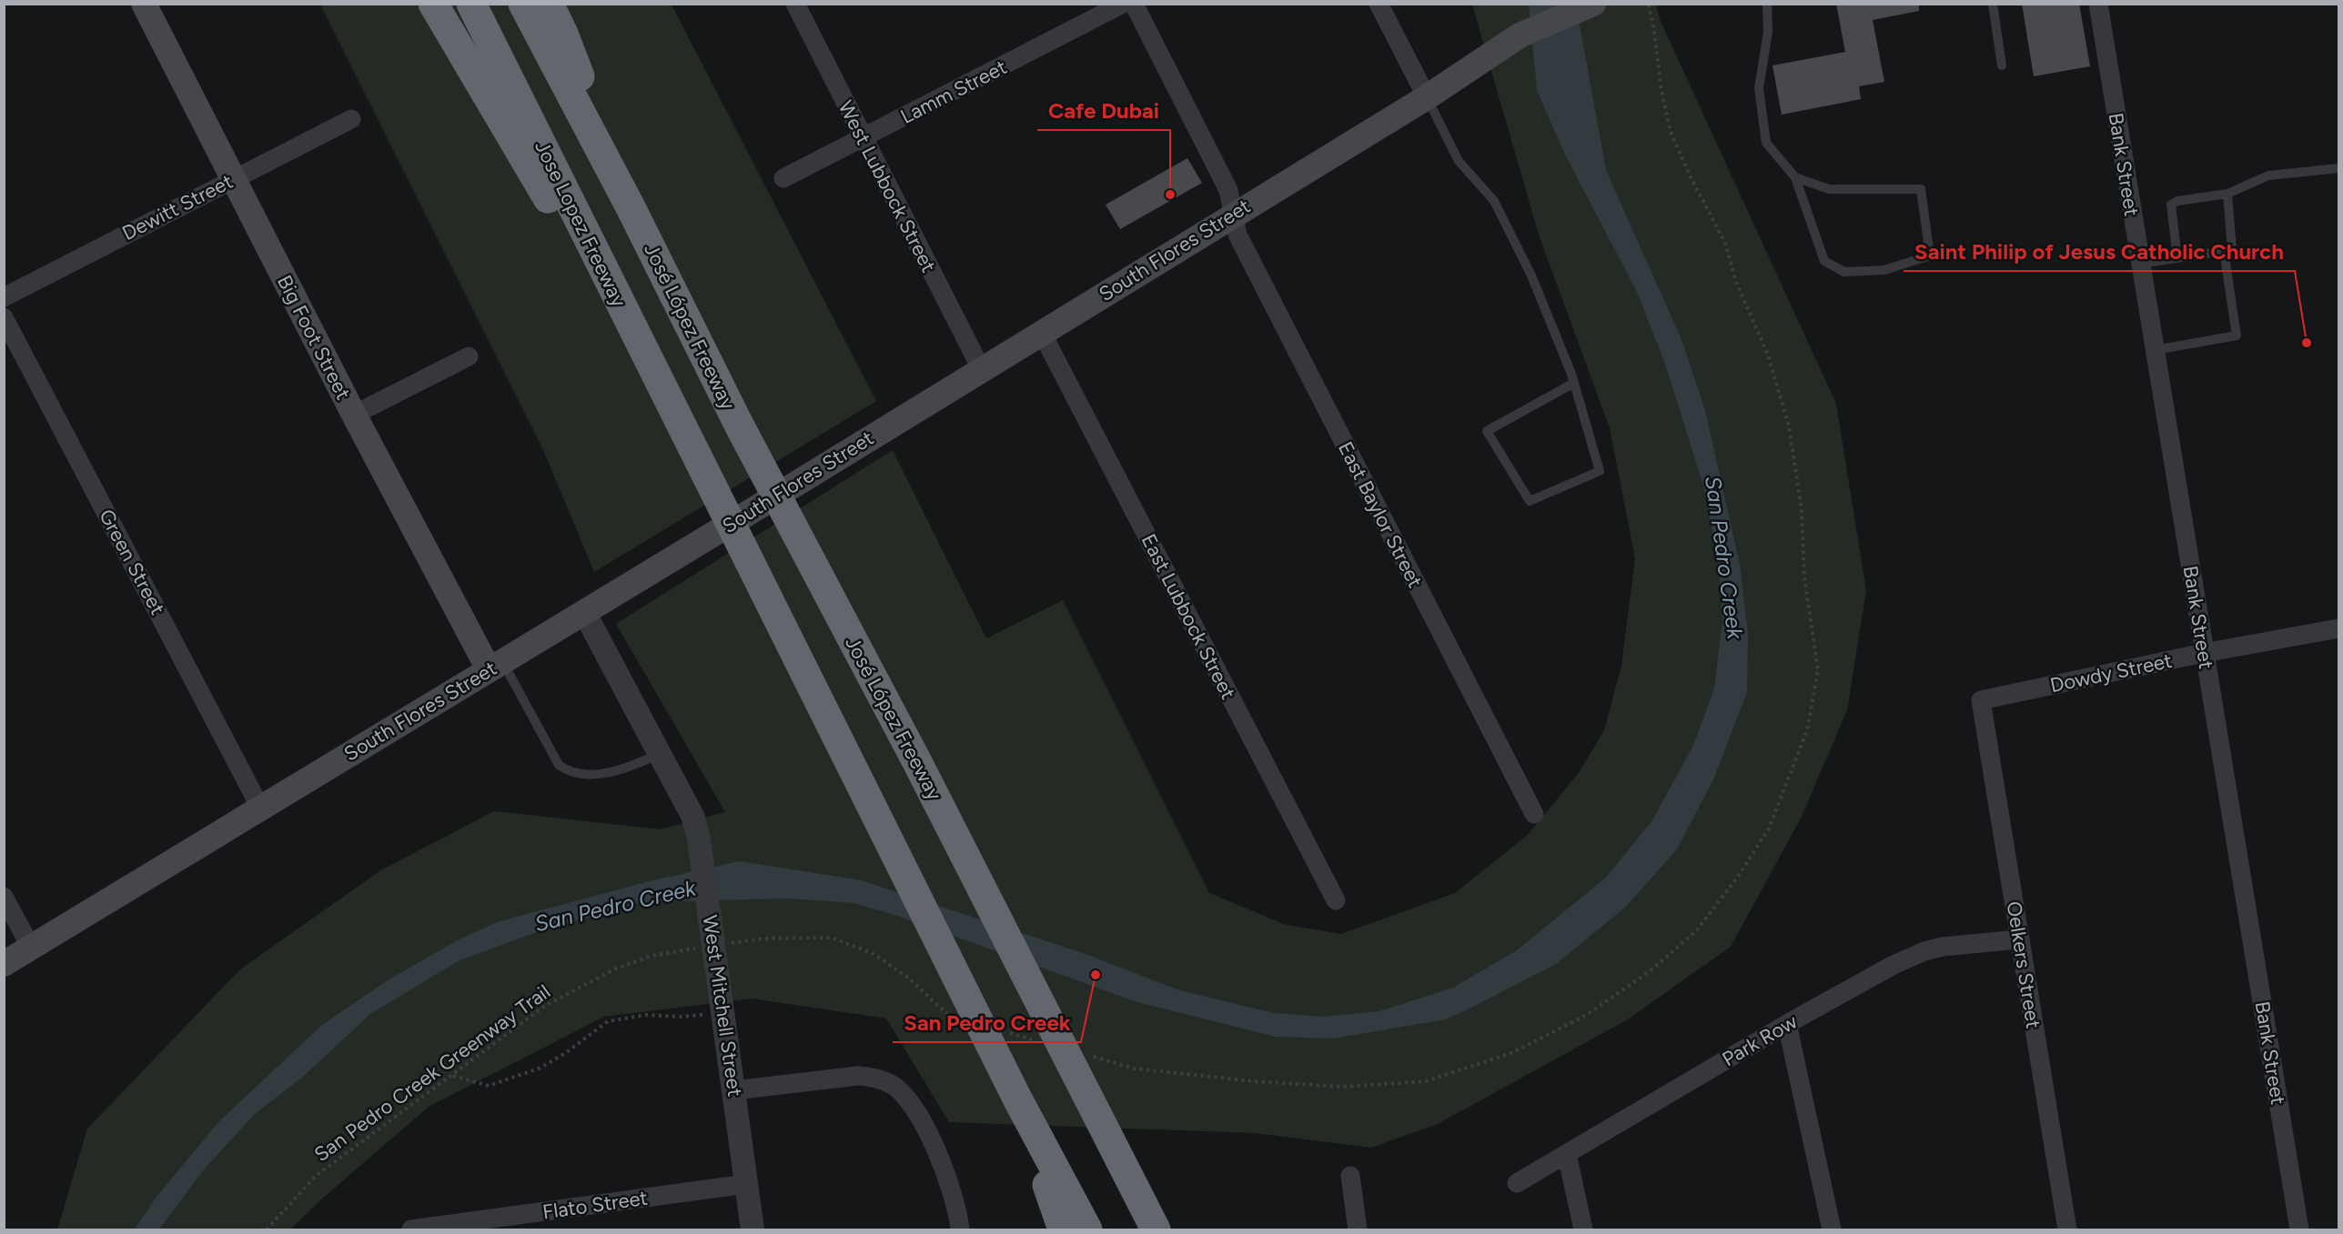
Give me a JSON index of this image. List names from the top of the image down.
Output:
{
  "streets": {
    "highway": ["Jose Lopez Freeway", "José López Freeway"],
    "main road": ["South Flores Street", "Big Foot Street"],
    "street": [
      "Lamm Street",
      "Bank Street",
      "West Lubbock Street",
      "Dewitt Street",
      "East Baylor Street",
      "Green Street",
      "East Lubbock Street",
      "Dowdy Street",
      "Oelkers Street",
      "West Mitchell Street",
      "Park Row",
      "Flato Street"
    ],
    "path": ["San Pedro Creek Greenway Trail"]
  },
  "crossings": [
    ["Lamm Street", "West Lubbock Street"],
    ["Bank Street", "Dowdy Street"],
    ["West Lubbock Street", "South Flores Street"],
    ["Dewitt Street", "Big Foot Street"],
    ["South Flores Street", "Big Foot Street"],
    ["South Flores Street", "East Baylor Street"],
    ["South Flores Street", "Green Street"],
    ["South Flores Street", "East Lubbock Street"],
    ["South Flores Street", "West Mitchell Street"],
    ["Dowdy Street", "Oelkers Street"],
    ["Oelkers Street", "Park Row"],
    ["West Mitchell Street", "Flato Street"]
  ],
  "water": ["San Pedro Creek"],
  "places": ["Cafe Dubai", "Saint Philip of Jesus Catholic Church", "San Pedro Creek"]
}
